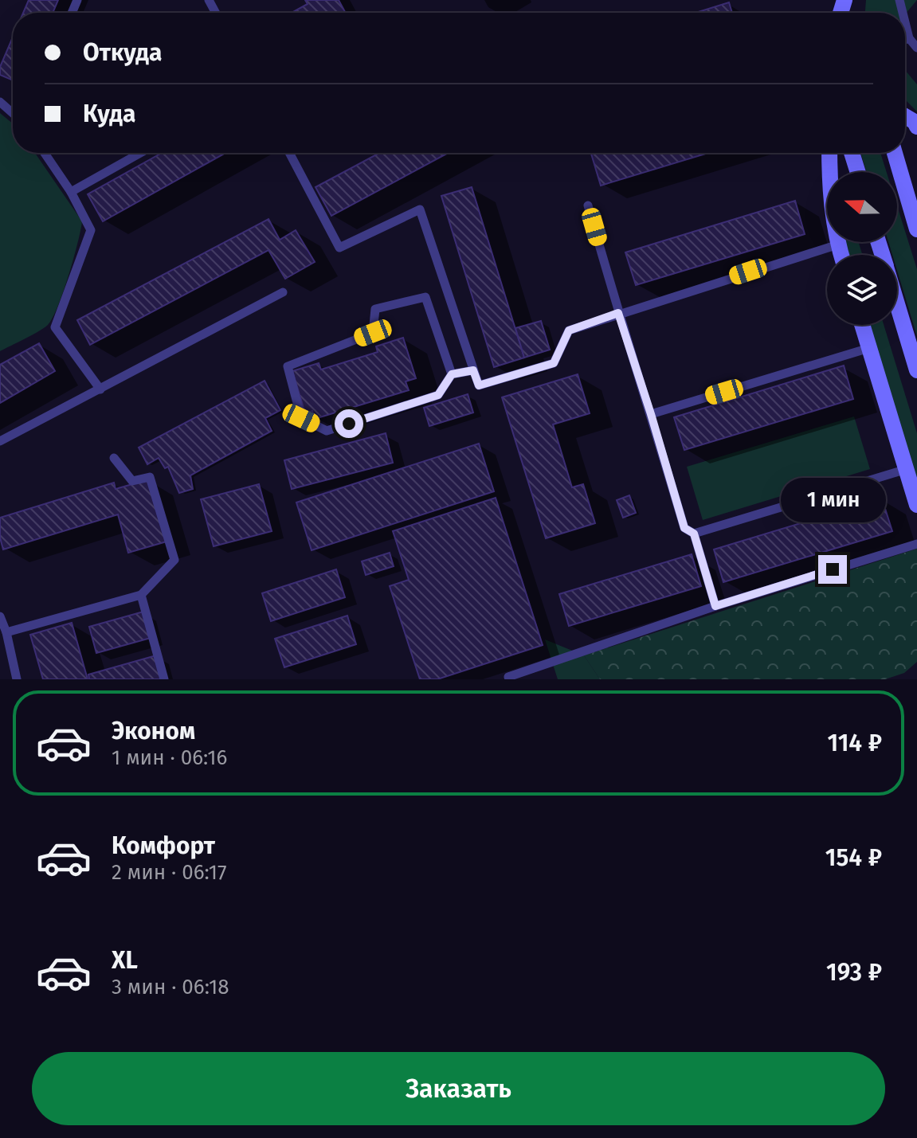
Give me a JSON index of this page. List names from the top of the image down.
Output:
{
  "north": "left",
  "page": {
    "banner": ["Откуда", "Куда"],
    "bubble": "1 мин",
    "list": [
      {
        "name": "Эконом",
        "note": "1 мин · 06:16",
        "value": "114 ₽"
      },
      {
        "name": "Комфорт",
        "note": "2 мин · 06:17",
        "value": "154 ₽"
      },
      {
        "name": "XL",
        "note": "3 мин · 06:18",
        "value": "193 ₽"
      }
    ],
    "buttons": "Заказать"
  }
}
